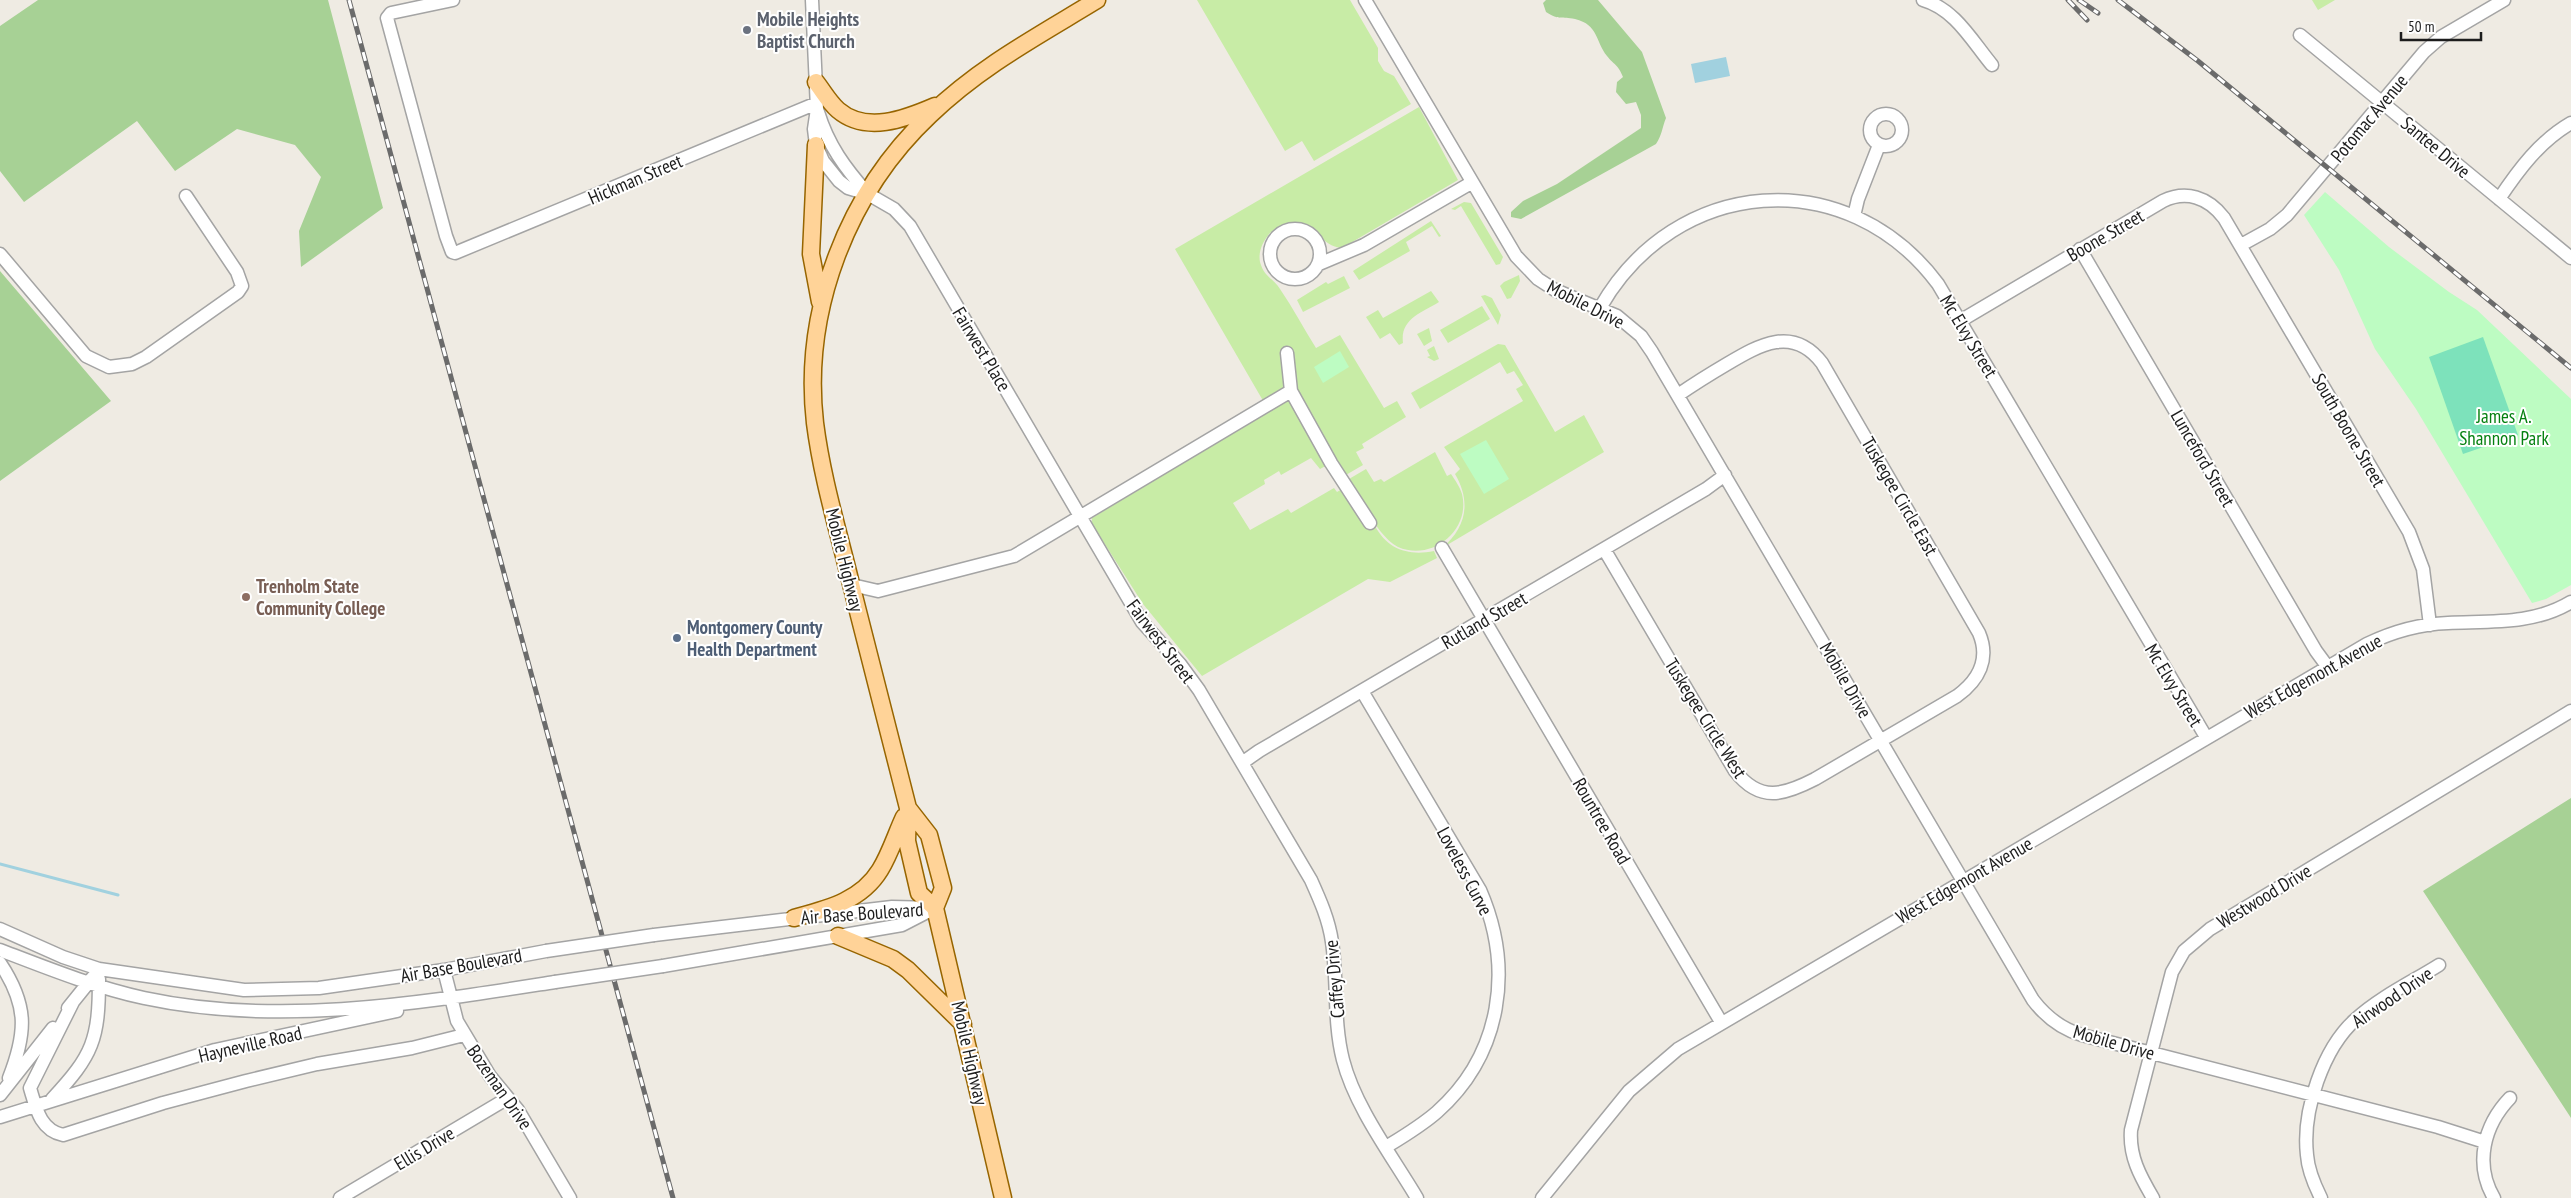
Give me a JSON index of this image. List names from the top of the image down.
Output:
{
  "streets": {
    "main road": ["Mobile Highway"],
    "street": [
      "Potomac Avenue",
      "Santee Drive",
      "Hickman Street",
      "Boone Street",
      "Mobile Drive",
      "Mc Elvy Street",
      "Fairwest Place",
      "South Boone Street",
      "Lunceford Street",
      "Tuskegee Circle East",
      "Rutland Street",
      "Fairwest Street",
      "West Edgemont Avenue",
      "Tuskegee Circle West",
      "Rountree Road",
      "Loveless Curve",
      "Westwood Drive",
      "Air Base Boulevard",
      "Caffey Drive",
      "Airwood Drive",
      "Hayneville Road",
      "Bozeman Drive",
      "Ellis Drive"
    ]
  },
  "crossings": [
    ["Potomac Avenue", "Santee Drive"],
    ["Potomac Avenue", "Boone Street"],
    ["Potomac Avenue", "South Boone Street"],
    ["Boone Street", "Mc Elvy Street"],
    ["Boone Street", "South Boone Street"],
    ["Boone Street", "Lunceford Street"],
    ["Mobile Drive", "Mc Elvy Street"],
    ["Mobile Drive", "Tuskegee Circle East"],
    ["Mobile Drive", "Rutland Street"],
    ["Mobile Drive", "West Edgemont Avenue"],
    ["Mobile Drive", "Tuskegee Circle West"],
    ["Mobile Drive", "Westwood Drive"],
    ["Mobile Drive", "Airwood Drive"],
    ["Mc Elvy Street", "West Edgemont Avenue"],
    ["Fairwest Place", "Fairwest Street"],
    ["South Boone Street", "West Edgemont Avenue"],
    ["Lunceford Street", "West Edgemont Avenue"],
    ["Tuskegee Circle East", "Tuskegee Circle West"],
    ["Mobile Highway", "Air Base Boulevard"],
    ["Rutland Street", "Fairwest Street"],
    ["Rutland Street", "Tuskegee Circle West"],
    ["Rutland Street", "Rountree Road"],
    ["Rutland Street", "Loveless Curve"],
    ["Rutland Street", "Caffey Drive"],
    ["Fairwest Street", "Caffey Drive"],
    ["West Edgemont Avenue", "Rountree Road"],
    ["Loveless Curve", "Caffey Drive"],
    ["Air Base Boulevard", "Hayneville Road"],
    ["Air Base Boulevard", "Bozeman Drive"],
    ["Hayneville Road", "Bozeman Drive"],
    ["Bozeman Drive", "Ellis Drive"]
  ],
  "parks": ["James A. Shannon Park"],
  "places": ["Mobile Heights Baptist Church", "Trenholm State Community College", "Montgomery County Health Department"],
  "scale_bar": "50 m"
}
